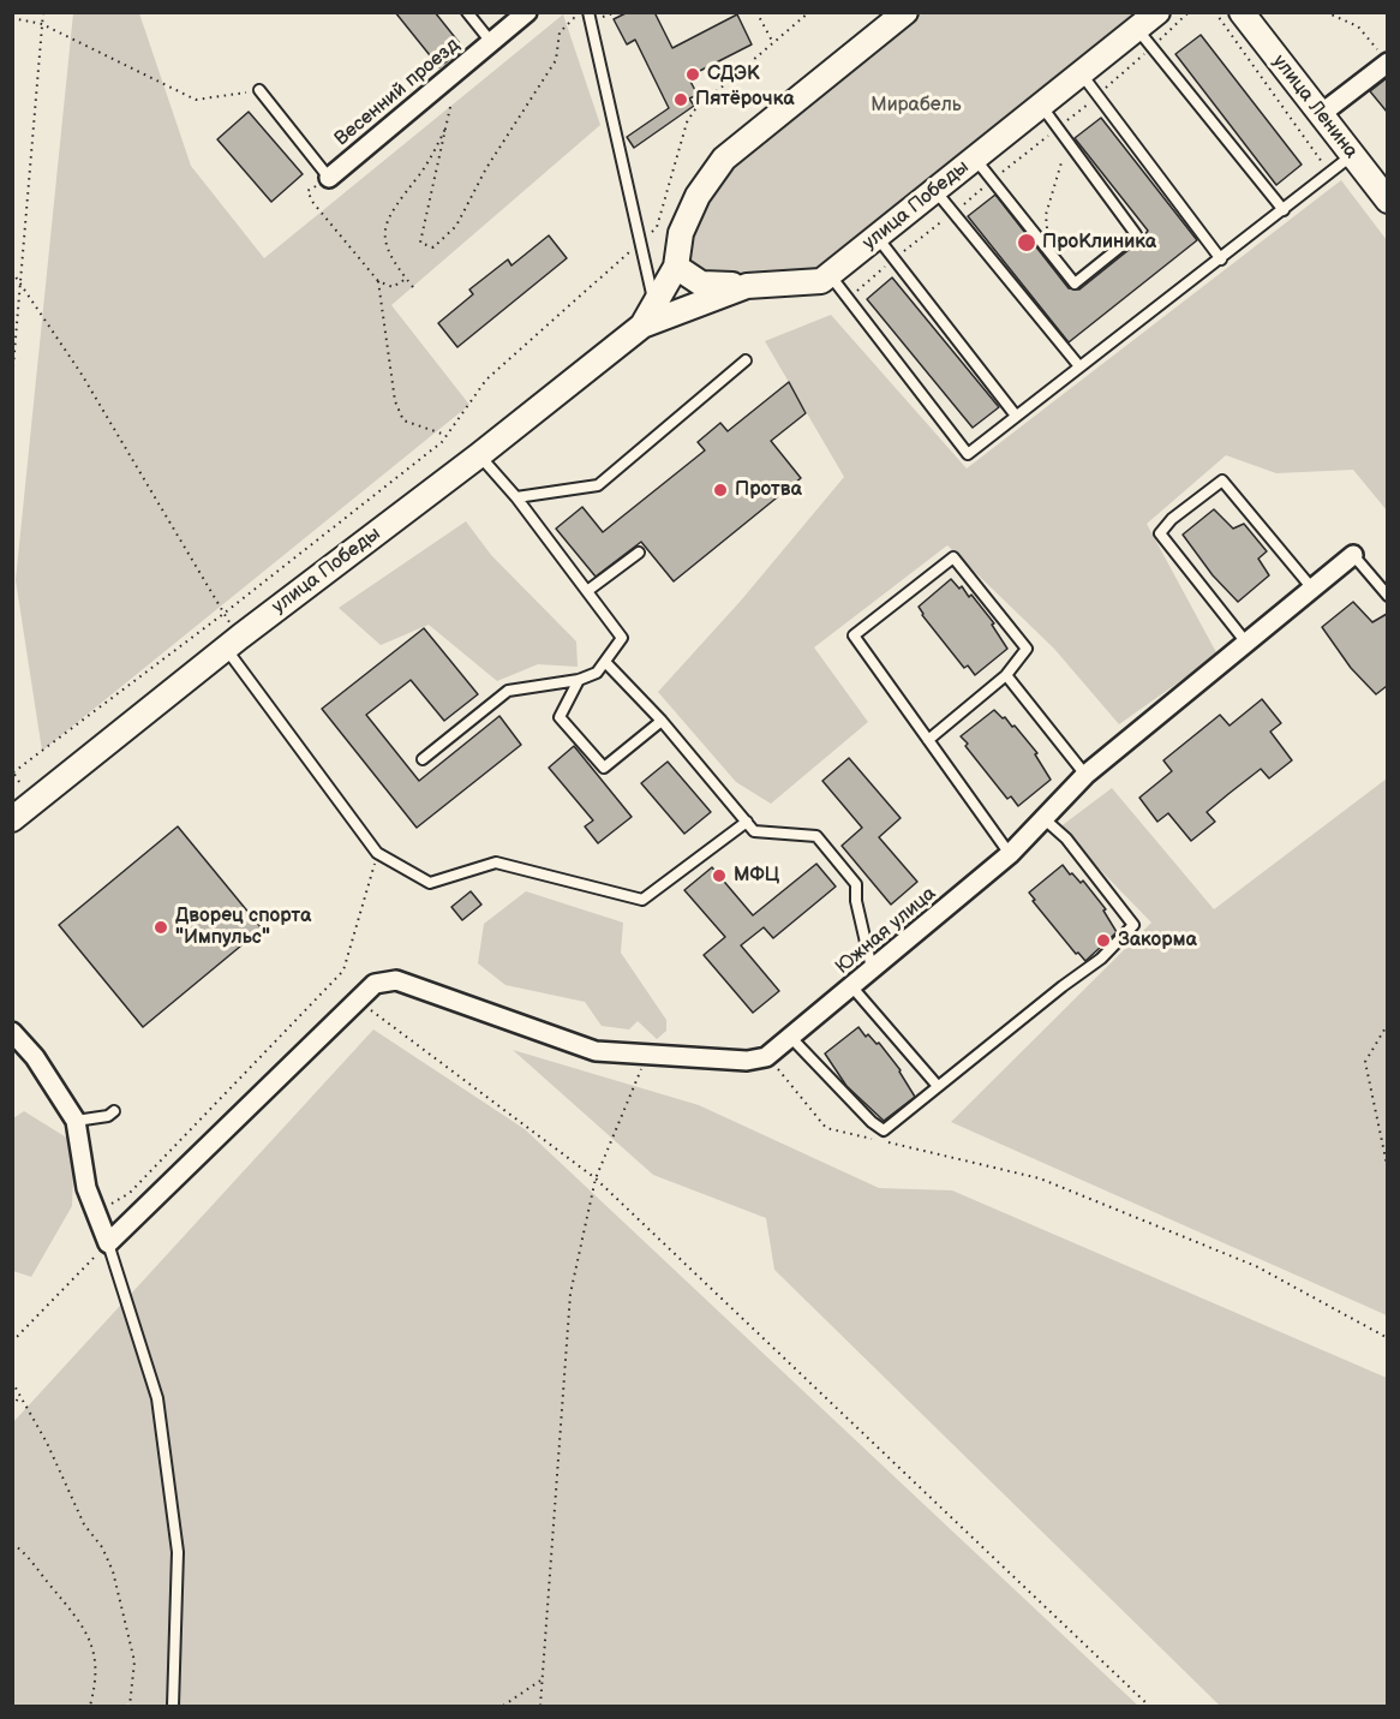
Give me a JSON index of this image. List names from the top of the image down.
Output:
{
  "streets": {
    "street": [
      "Весенний проезд",
      "улица Ленина",
      "улица Победы",
      "Южная улица"
    ]
  },
  "parks": ["Мирабель"],
  "places": [
    "СДЭК",
    "Пятёрочка",
    "ПроКлиника",
    "Протва",
    "МФЦ",
    "Дворец спорта \"Импульс\"",
    "Закорма"
  ]
}
